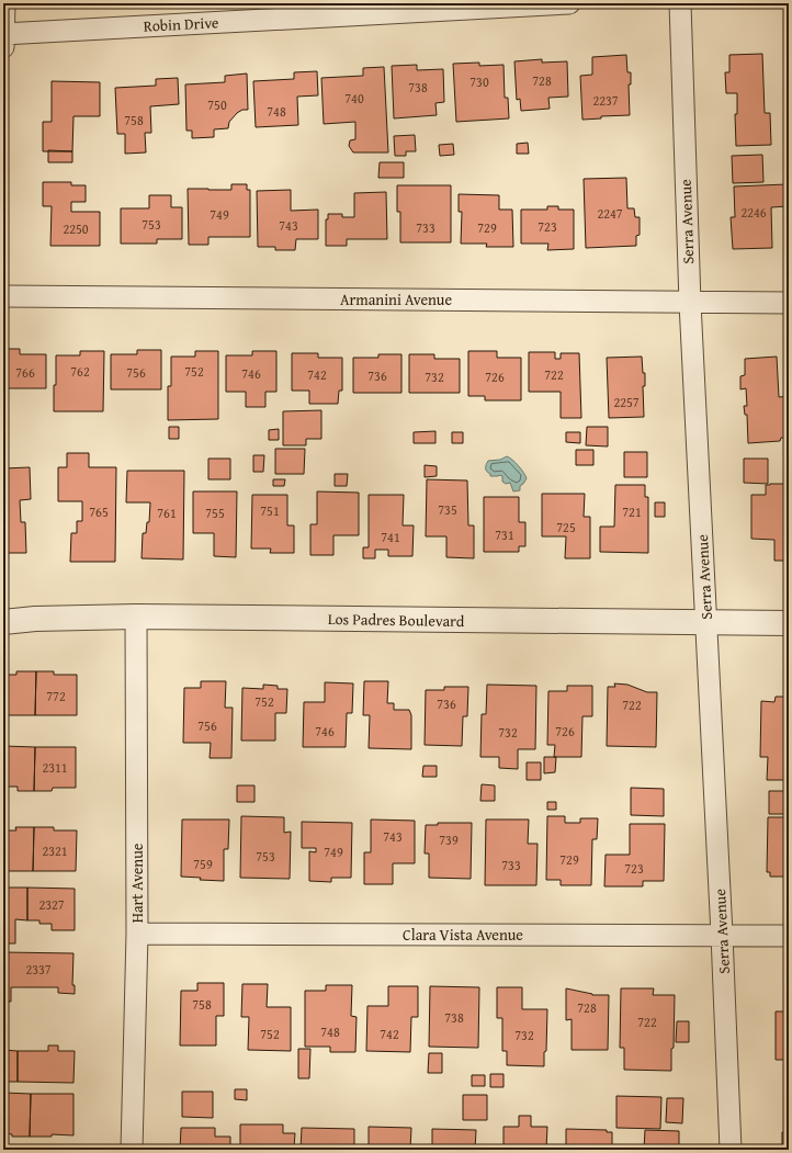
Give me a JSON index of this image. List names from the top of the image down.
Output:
{
  "streets": {
    "street": [
      "Robin Drive",
      "Serra Avenue",
      "Armanini Avenue",
      "Los Padres Boulevard",
      "Hart Avenue",
      "Clara Vista Avenue"
    ]
  },
  "crossings": [
    ["Serra Avenue", "Armanini Avenue"],
    ["Serra Avenue", "Los Padres Boulevard"],
    ["Serra Avenue", "Clara Vista Avenue"],
    ["Los Padres Boulevard", "Hart Avenue"],
    ["Hart Avenue", "Clara Vista Avenue"]
  ],
  "house_numbers": [
    "728",
    "730",
    "738",
    "740",
    "2237",
    "750",
    "748",
    "758",
    "2246",
    "2247",
    "749",
    "753",
    "743",
    "723",
    "733",
    "729",
    "2250",
    "762",
    "752",
    "766",
    "756",
    "746",
    "742",
    "722",
    "736",
    "732",
    "726",
    "2257",
    "735",
    "751",
    "765",
    "721",
    "761",
    "755",
    "725",
    "731",
    "741",
    "772",
    "752",
    "736",
    "722",
    "756",
    "746",
    "726",
    "732",
    "2311",
    "743",
    "739",
    "2321",
    "749",
    "753",
    "729",
    "759",
    "733",
    "723",
    "2327",
    "2337",
    "758",
    "728",
    "738",
    "722",
    "748",
    "752",
    "742",
    "732"
  ]
}
